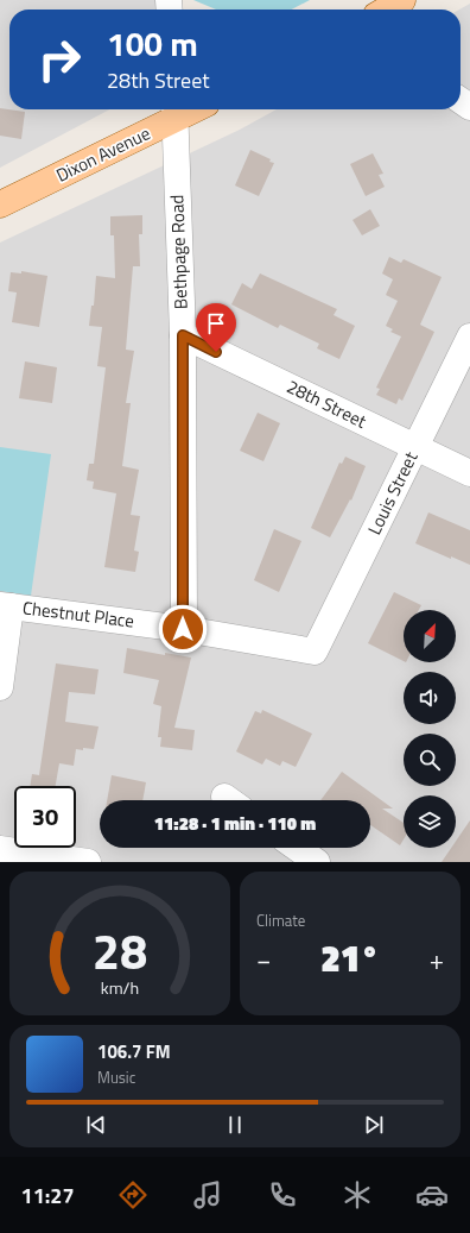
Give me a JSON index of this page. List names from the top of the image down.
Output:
{
  "streets": {
    "main road": ["Dixon Avenue"],
    "street": [
      "Bethpage Road",
      "28th Street",
      "Louis Street",
      "Chestnut Place"
    ]
  },
  "crossings": [
    ["Dixon Avenue", "Bethpage Road"],
    ["Bethpage Road", "28th Street"],
    ["Bethpage Road", "Chestnut Place"],
    ["28th Street", "Louis Street"],
    ["Louis Street", "Chestnut Place"]
  ],
  "north": "top right",
  "page": {
    "turn": ["100 m", "28th Street"],
    "limit": "30",
    "trip": "11:28 · 1 min · 110 m",
    "tile": "Climate",
    "heat": ["−", "21°", "+"],
    "song": ["106.7 FM", "Music"],
    "tabs": "11:27",
    "gauge": ["28", "km/h"]
  }
}
